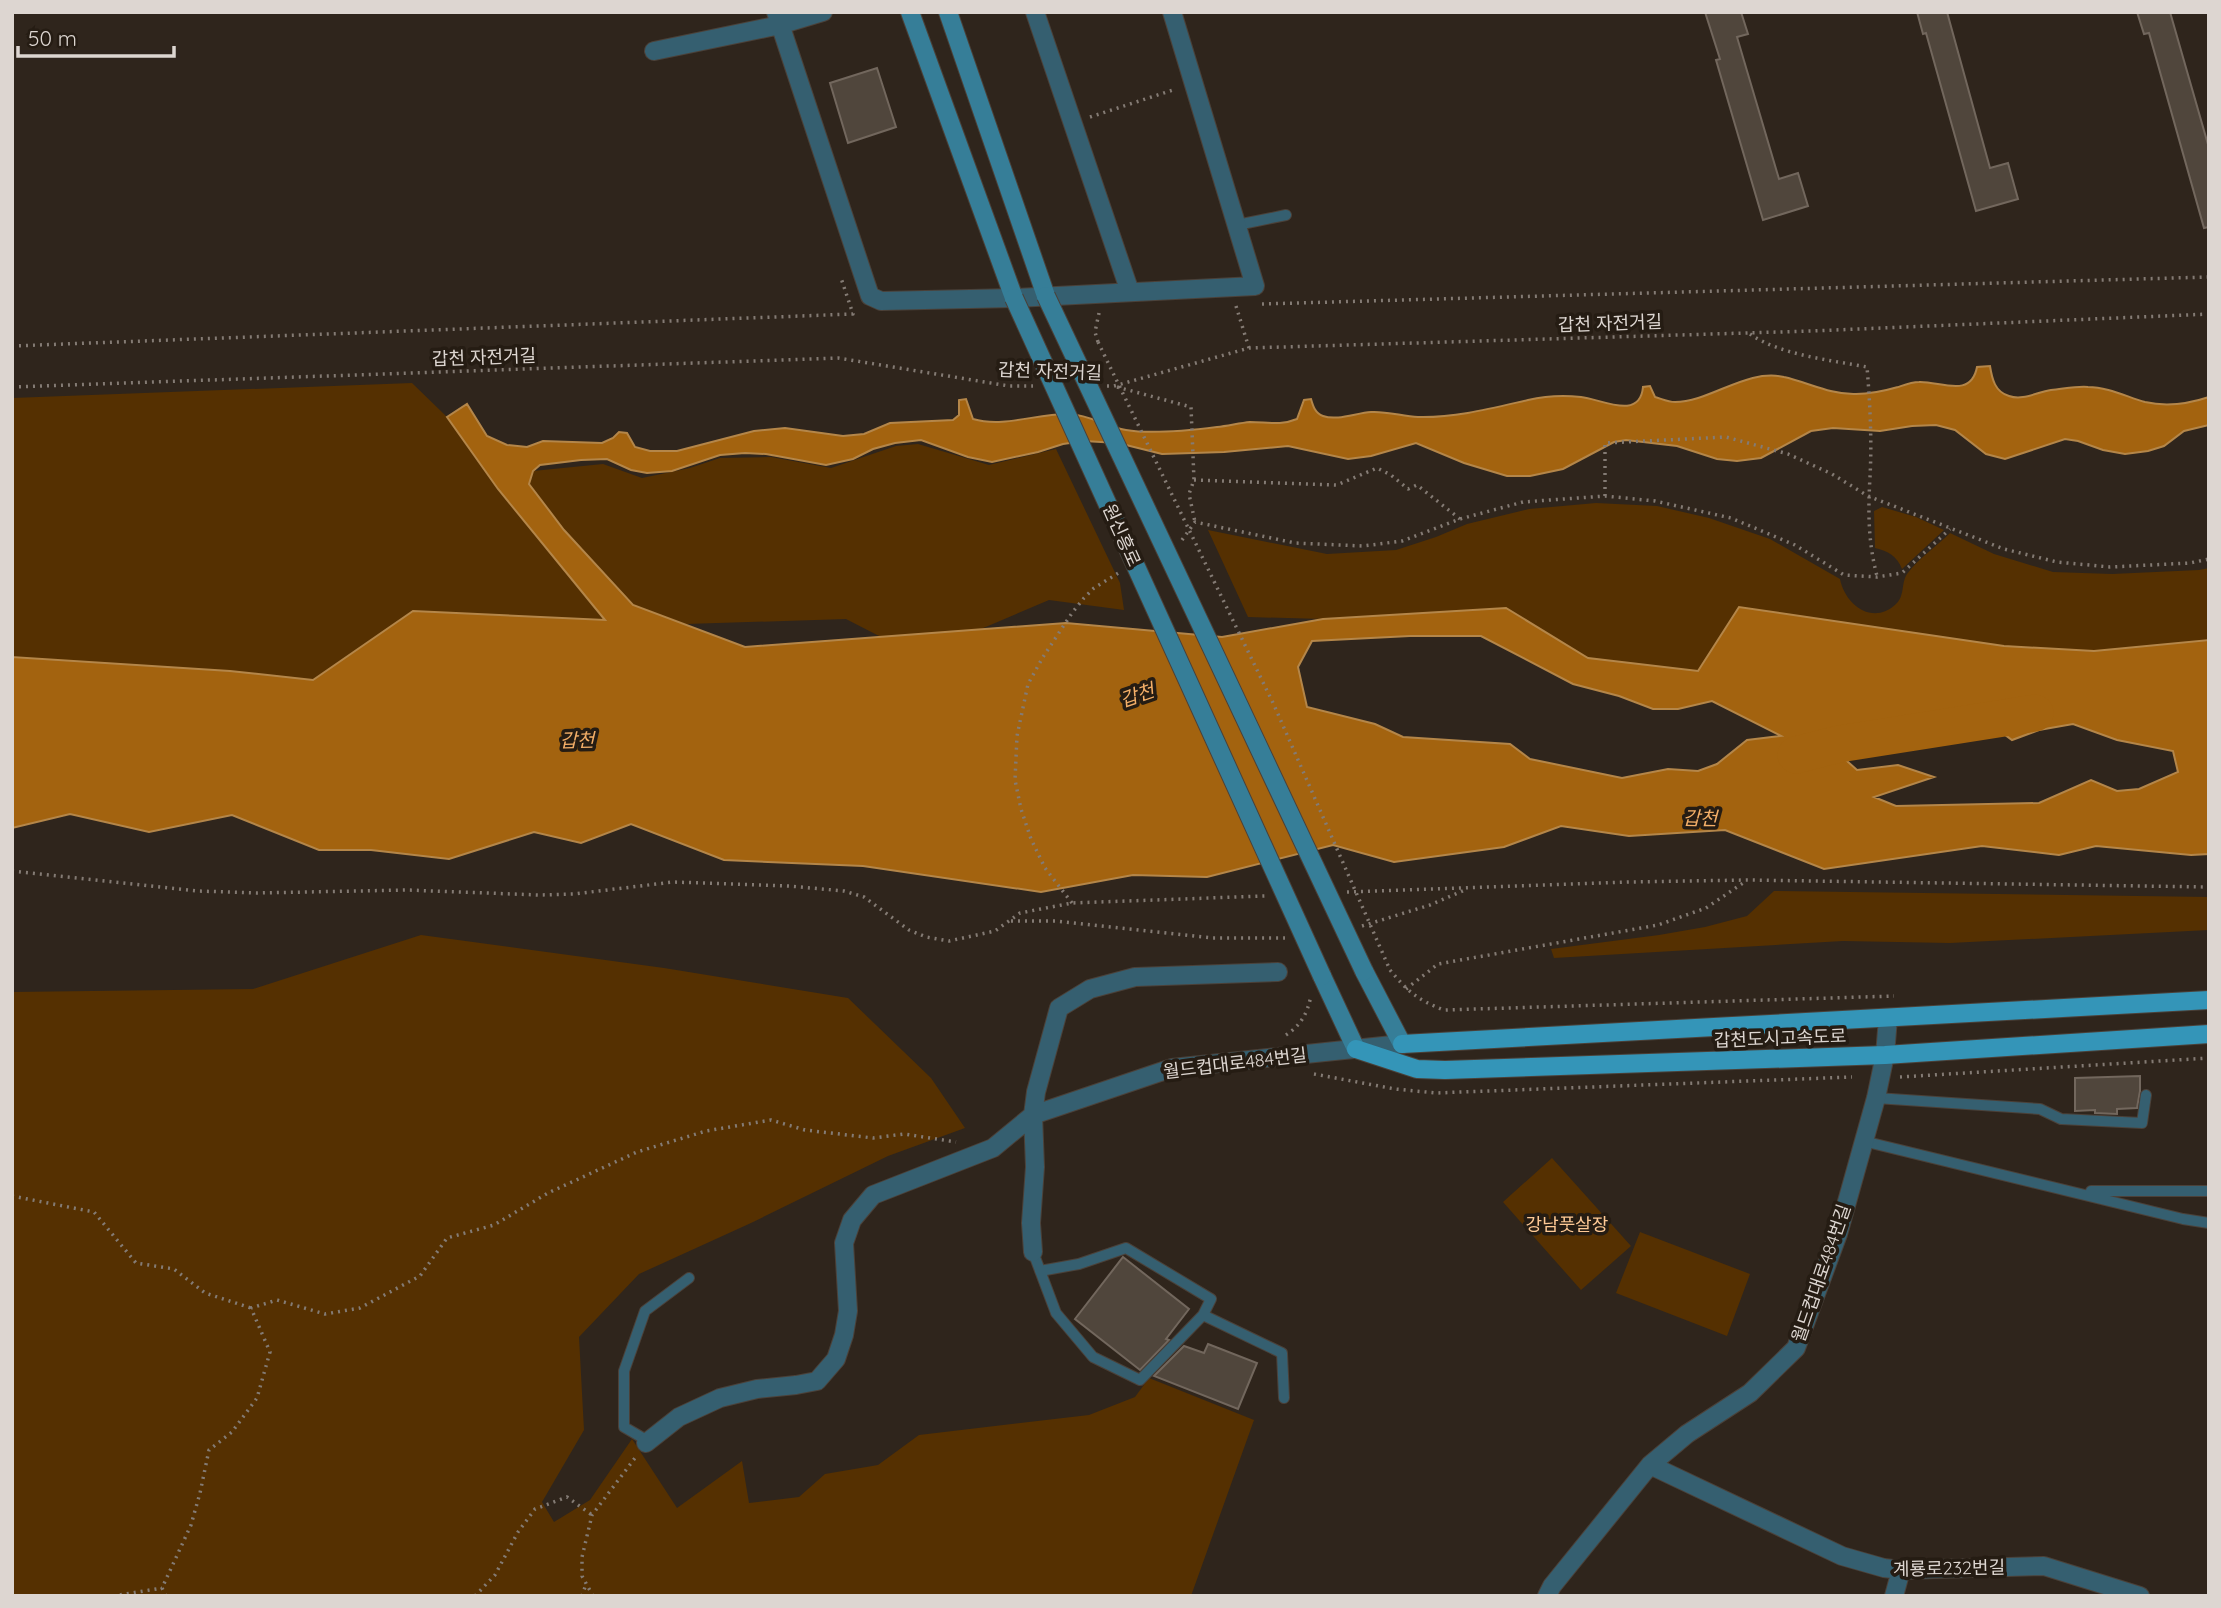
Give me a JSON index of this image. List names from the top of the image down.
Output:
{
  "streets": {
    "main road": ["갑천도시고속도로"],
    "street": ["원신흥로", "월드컵대로484번길", "계룡로232번길"],
    "path": ["갑천 자전거길"]
  },
  "crossings": [
    ["원신흥로", "갑천도시고속도로"],
    ["원신흥로", "월드컵대로484번길"],
    ["갑천도시고속도로", "월드컵대로484번길"],
    ["월드컵대로484번길", "계룡로232번길"]
  ],
  "water": ["갑천"],
  "parks": ["강남풋살장"],
  "scale_bar": "50 m"
}
